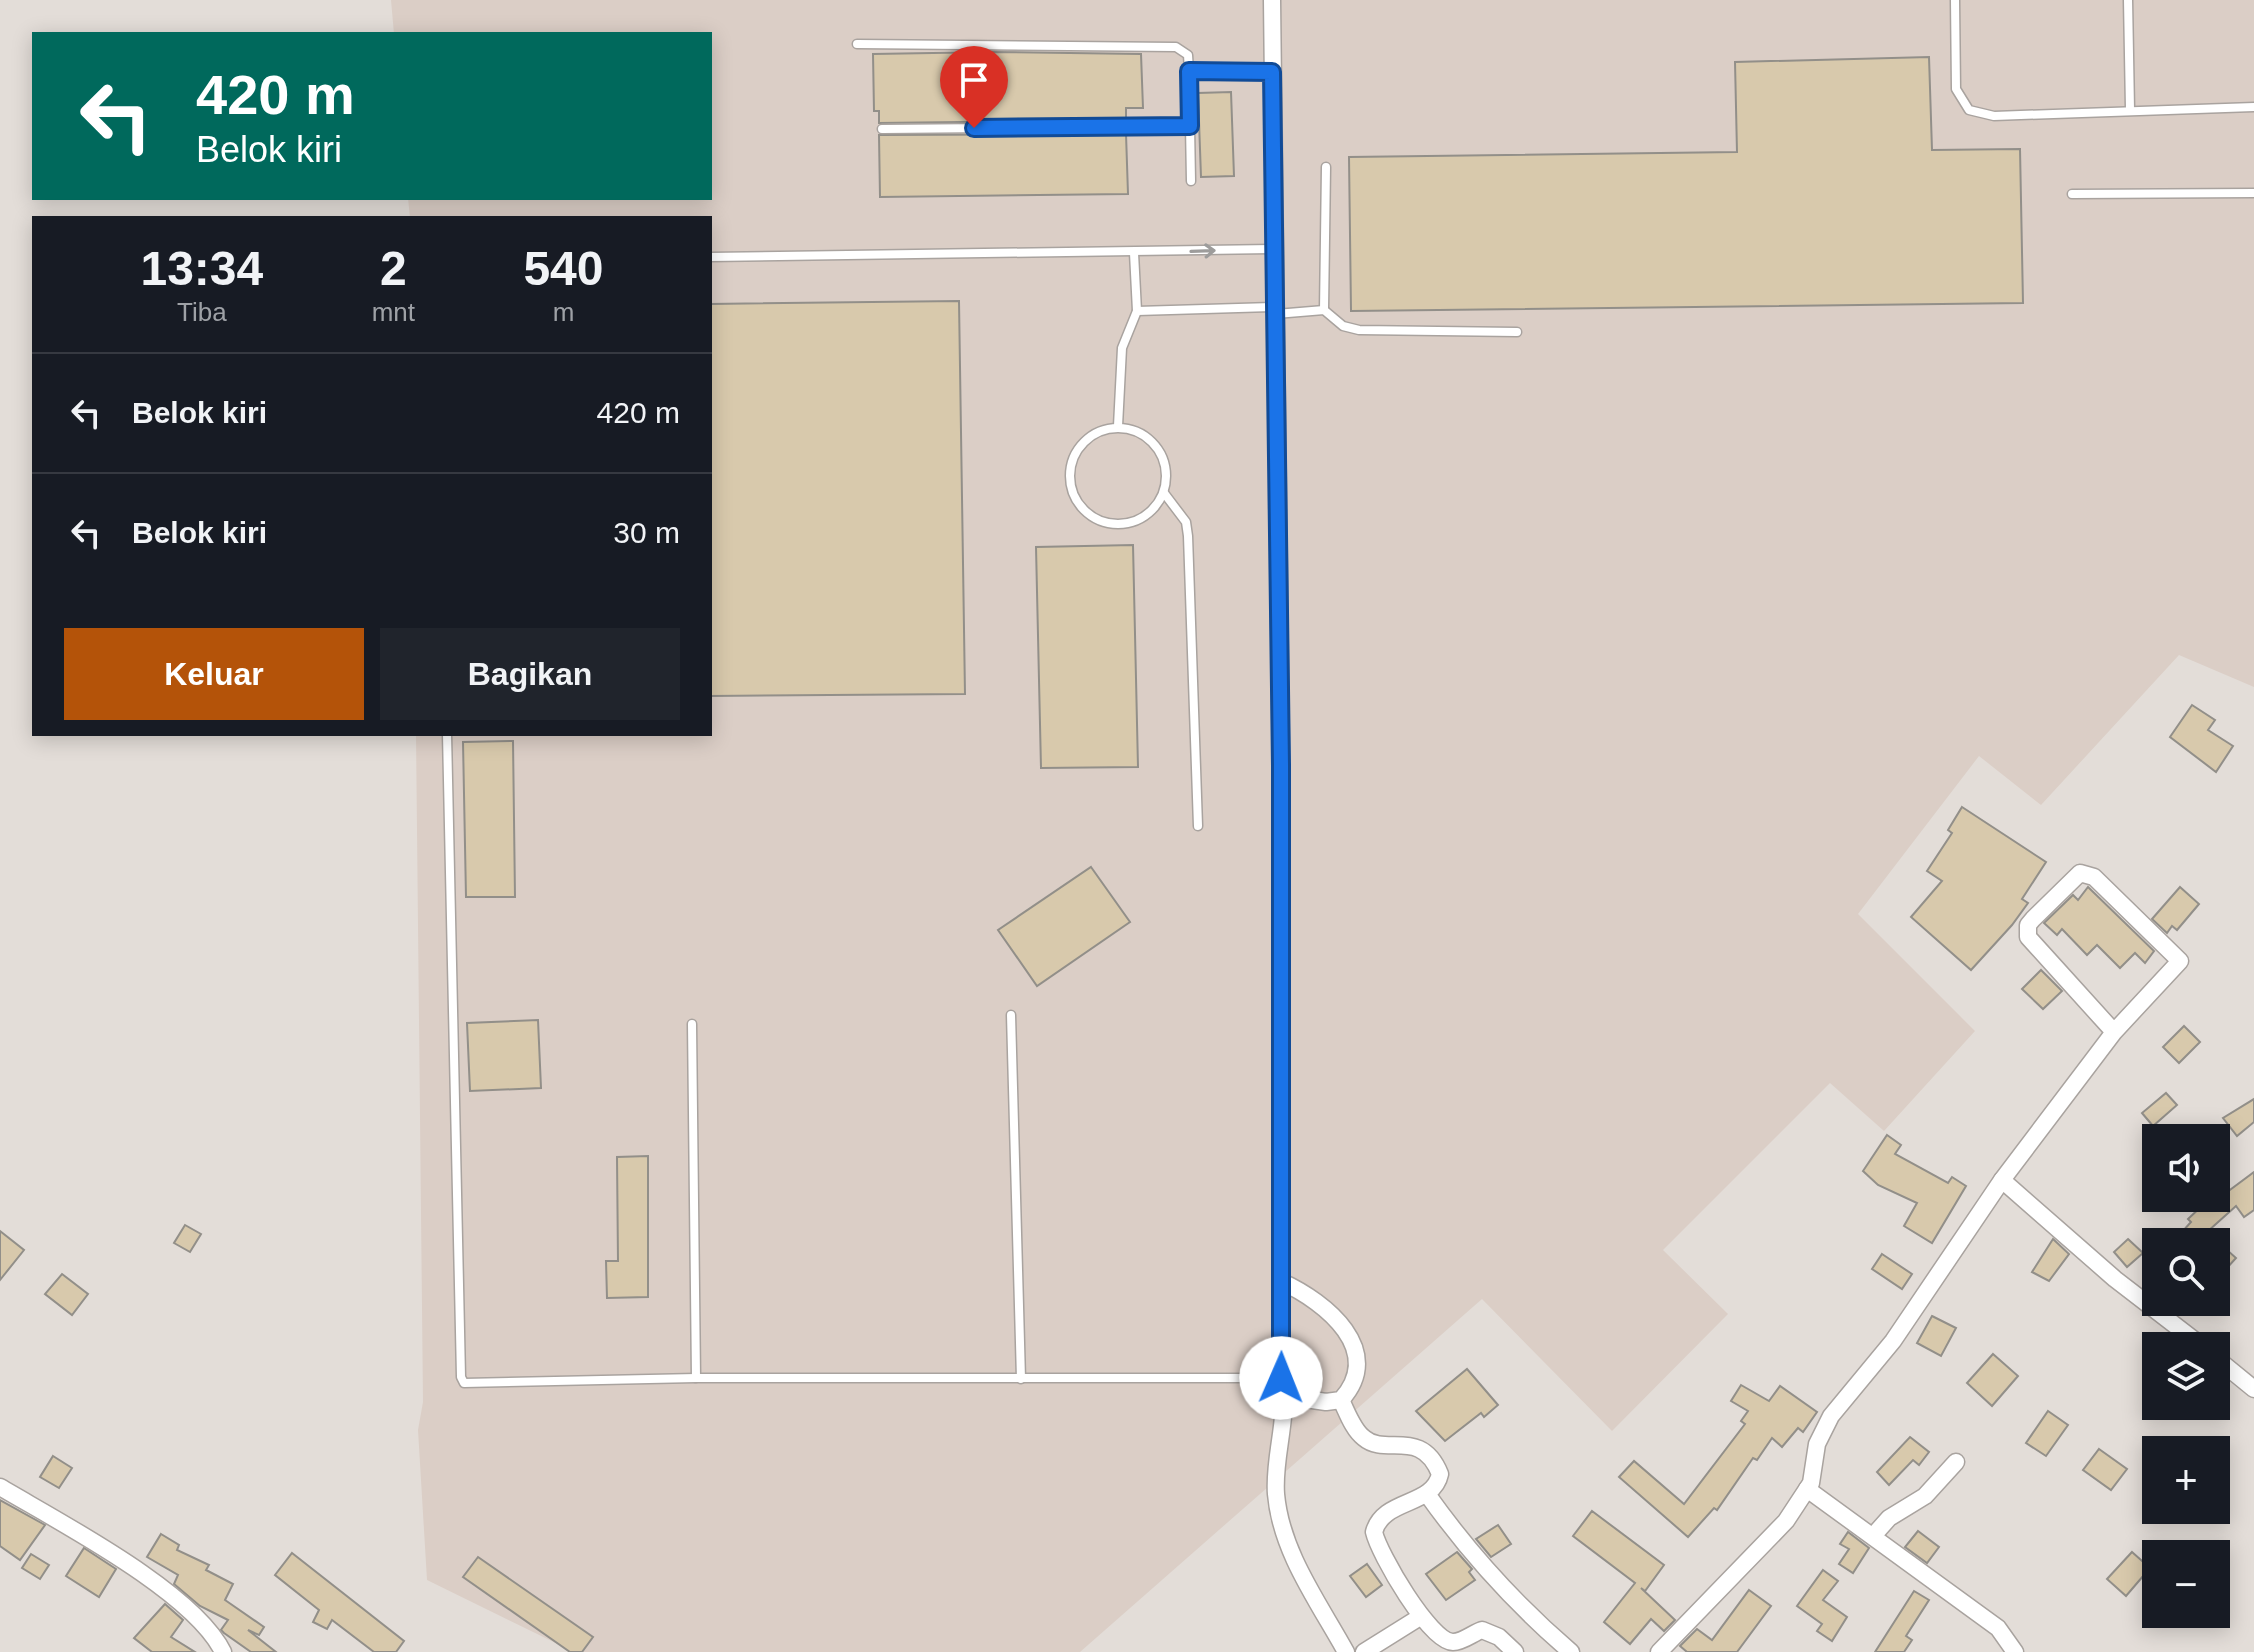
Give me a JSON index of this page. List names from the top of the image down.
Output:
{
  "page": {
    "turn": ["420 m", "Belok kiri"],
    "eta": [
      "13:34",
      "Tiba",
      "2",
      "mnt",
      "540",
      "m"
    ],
    "list": [
      {
        "name": "Belok kiri",
        "value": "420 m"
      },
      {
        "name": "Belok kiri",
        "value": "30 m"
      }
    ],
    "buttons": ["Keluar", "Bagikan"],
    "map_buttons": ["+", "−"]
  }
}
